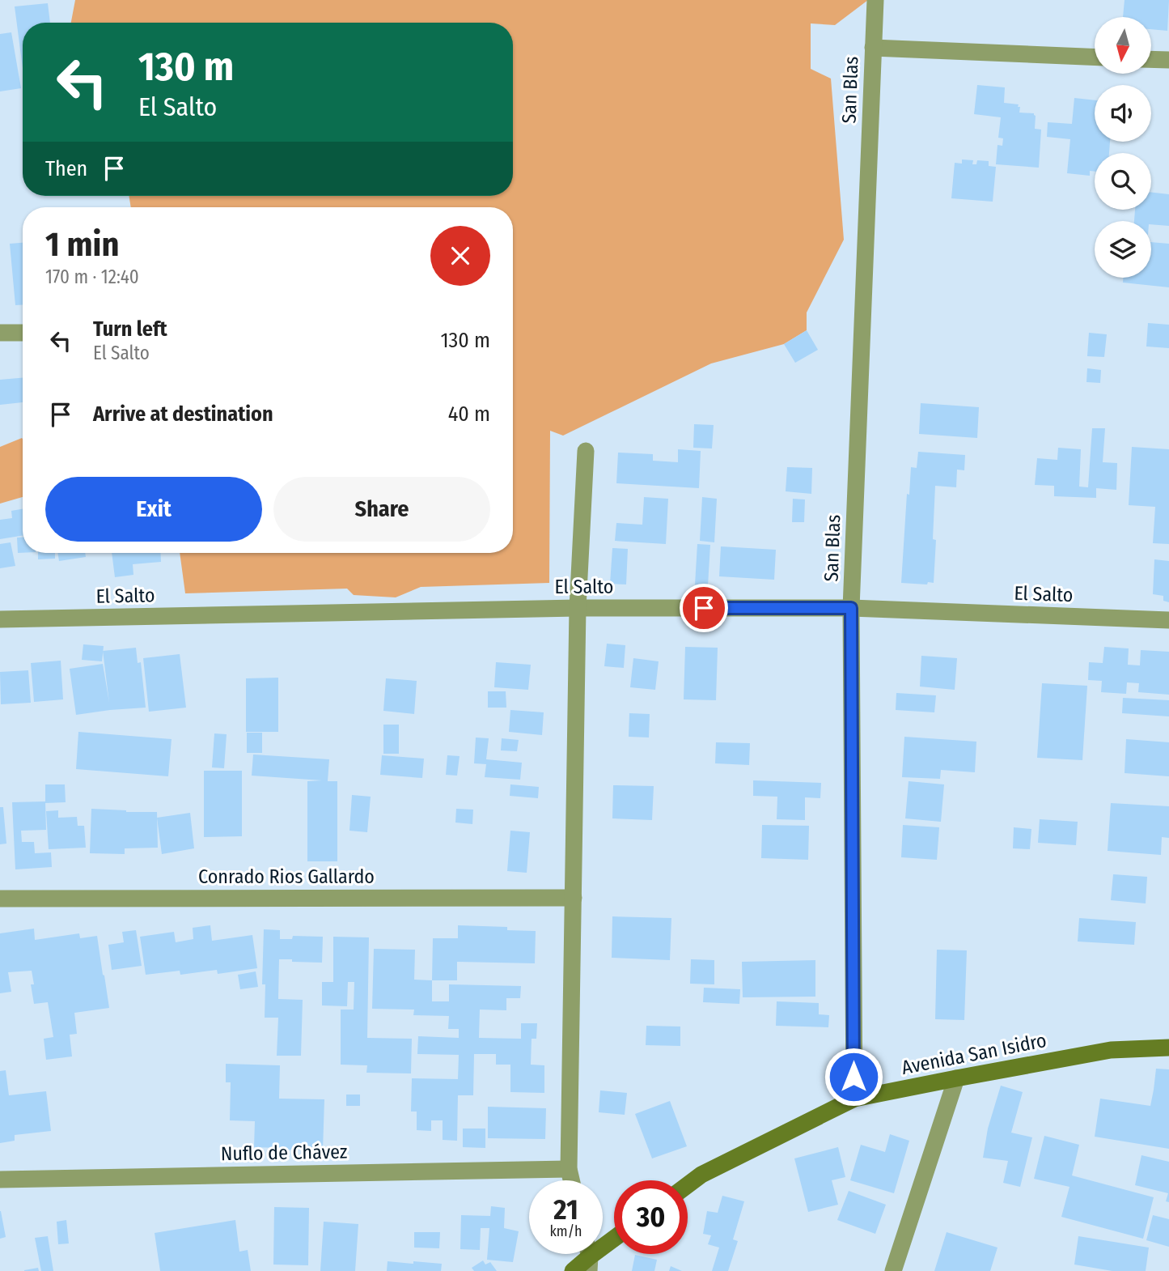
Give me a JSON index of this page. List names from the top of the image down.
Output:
{
  "streets": {
    "main road": ["Avenida San Isidro"],
    "street": [
      "San Blas",
      "El Salto",
      "Conrado Rios Gallardo",
      "Nuflo de Chávez"
    ]
  },
  "crossings": [
    ["San Blas", "El Salto"],
    ["San Blas", "Avenida San Isidro"]
  ],
  "north": "bottom",
  "page": {
    "turn": ["130 m", "El Salto"],
    "then": "Then",
    "heading": ["1 min", "170 m · 12:40"],
    "list": [
      {
        "name": "Turn left",
        "note": "El Salto",
        "value": "130 m"
      },
      {
        "name": "Arrive at destination",
        "value": "40 m"
      }
    ],
    "buttons": ["Exit", "Share"],
    "speed": "21 km/h",
    "limit": "30"
  }
}
